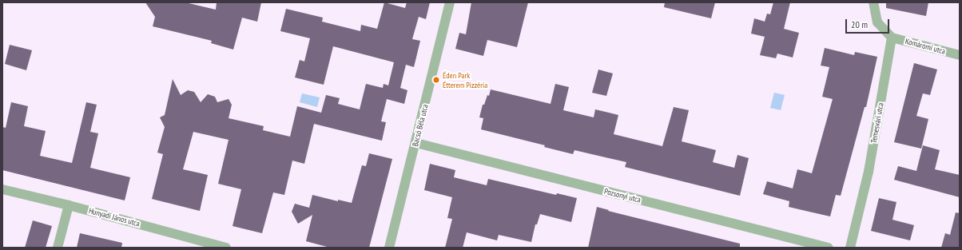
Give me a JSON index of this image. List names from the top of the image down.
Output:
{
  "streets": {
    "street": [
      "Komáromi utca",
      "Temesvári utca",
      "Bacsó Béla utca",
      "Pozsonyi utca",
      "Hunyadi János utca"
    ]
  },
  "crossings": [
    ["Komáromi utca", "Temesvári utca"],
    ["Bacsó Béla utca", "Pozsonyi utca"]
  ],
  "places": ["Éden Park Étterem Pizzéria"],
  "scale_bar": "20 m"
}
